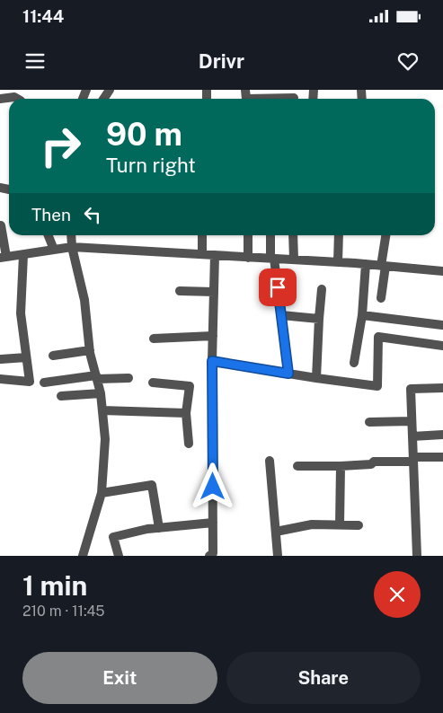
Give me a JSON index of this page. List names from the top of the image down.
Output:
{
  "page": {
    "status": "11:44",
    "header": "Drivr",
    "turn": ["90 m", "Turn right"],
    "then": "Then",
    "heading": ["1 min", "210 m · 11:45"],
    "buttons": ["Exit", "Share"]
  }
}
